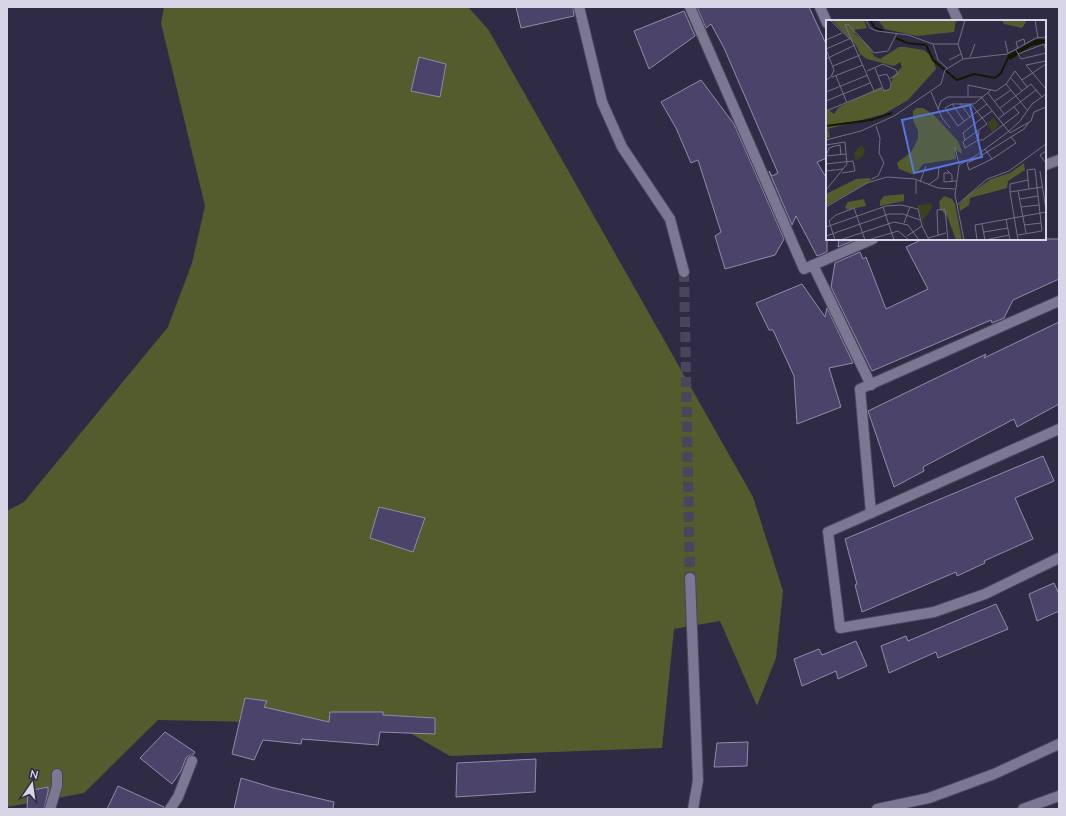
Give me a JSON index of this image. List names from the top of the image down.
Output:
{
  "north": "top"
}
